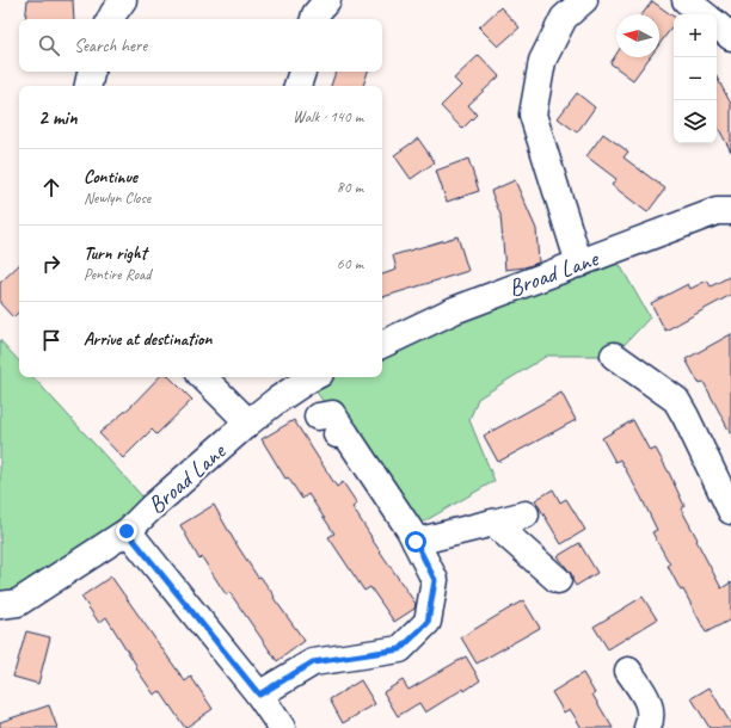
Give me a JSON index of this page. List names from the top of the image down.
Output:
{
  "streets": {
    "street": ["Broad Lane"]
  },
  "north": "left",
  "page": {
    "map_buttons": ["+", "−"],
    "search": "Search here",
    "heading": ["2 min", "Walk · 140 m"],
    "list": [
      ["Continue", "Newlyn Close", "80 m"],
      ["Turn right", "Pentire Road", "60 m"],
      "Arrive at destination"
    ]
  }
}
